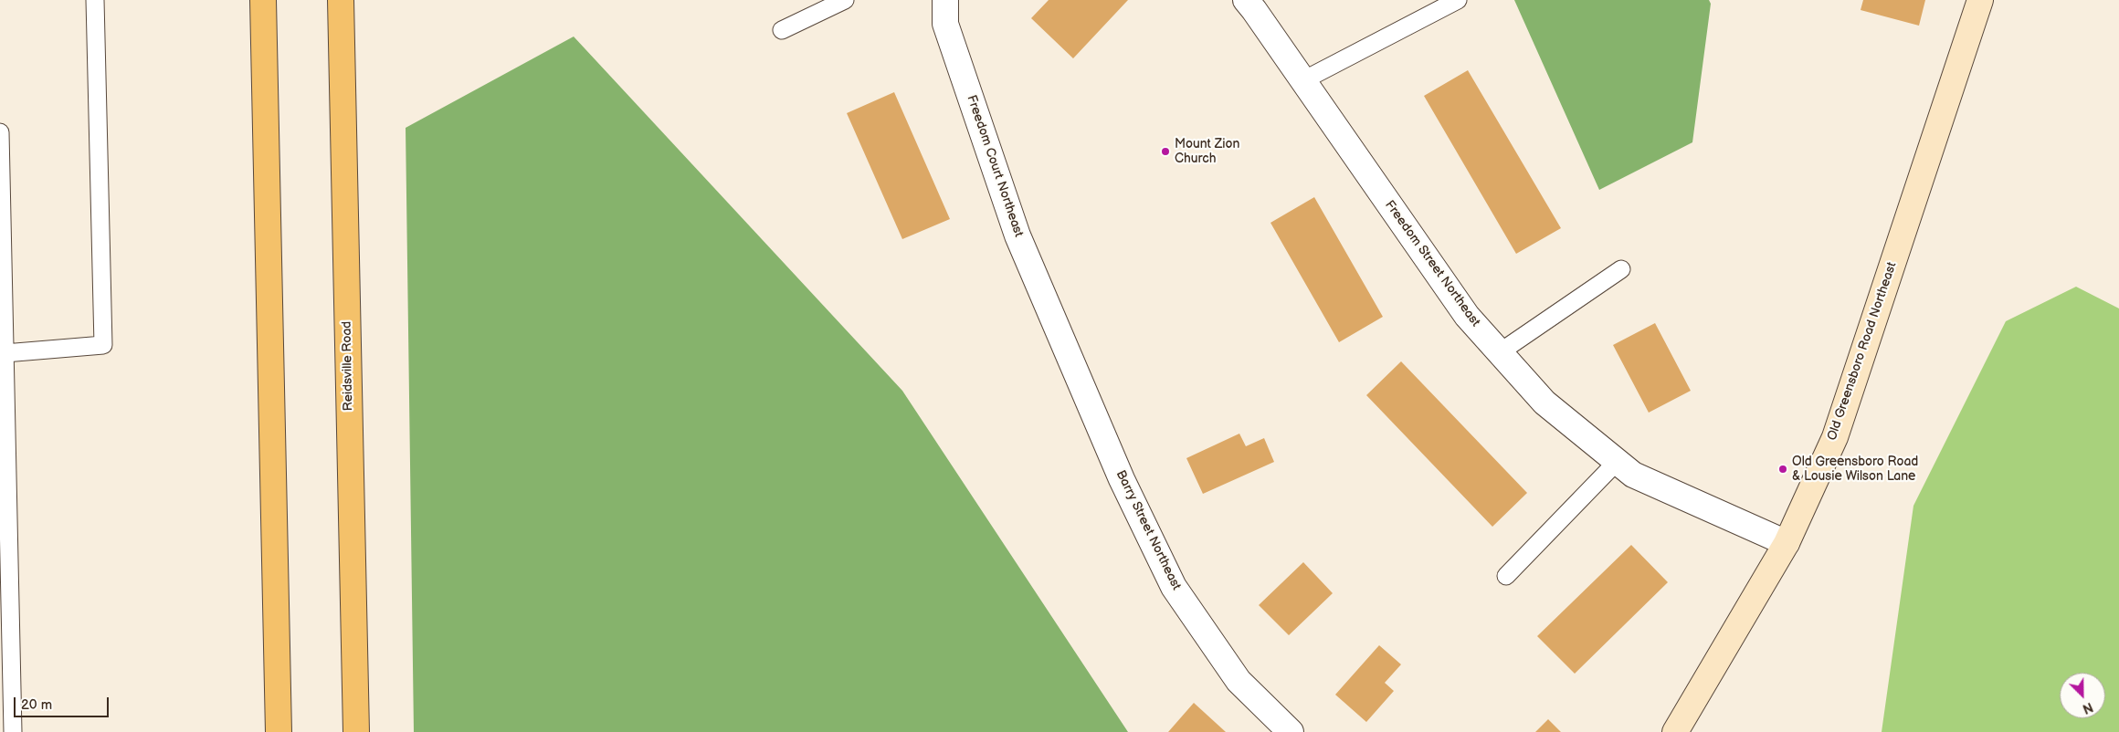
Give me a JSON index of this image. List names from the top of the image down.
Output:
{
  "streets": {
    "highway": ["Reidsville Road"],
    "street": [
      "Freedom Court Northeast",
      "Freedom Street Northeast",
      "Old Greensboro Road Northeast",
      "Barry Street Northeast"
    ]
  },
  "crossings": [
    ["Freedom Court Northeast", "Barry Street Northeast"],
    ["Freedom Street Northeast", "Old Greensboro Road Northeast"]
  ],
  "places": ["Mount Zion Church", "Old Greensboro Road & Lousie Wilson Lane"],
  "scale_bar": "20 m",
  "north": "bottom right"
}
